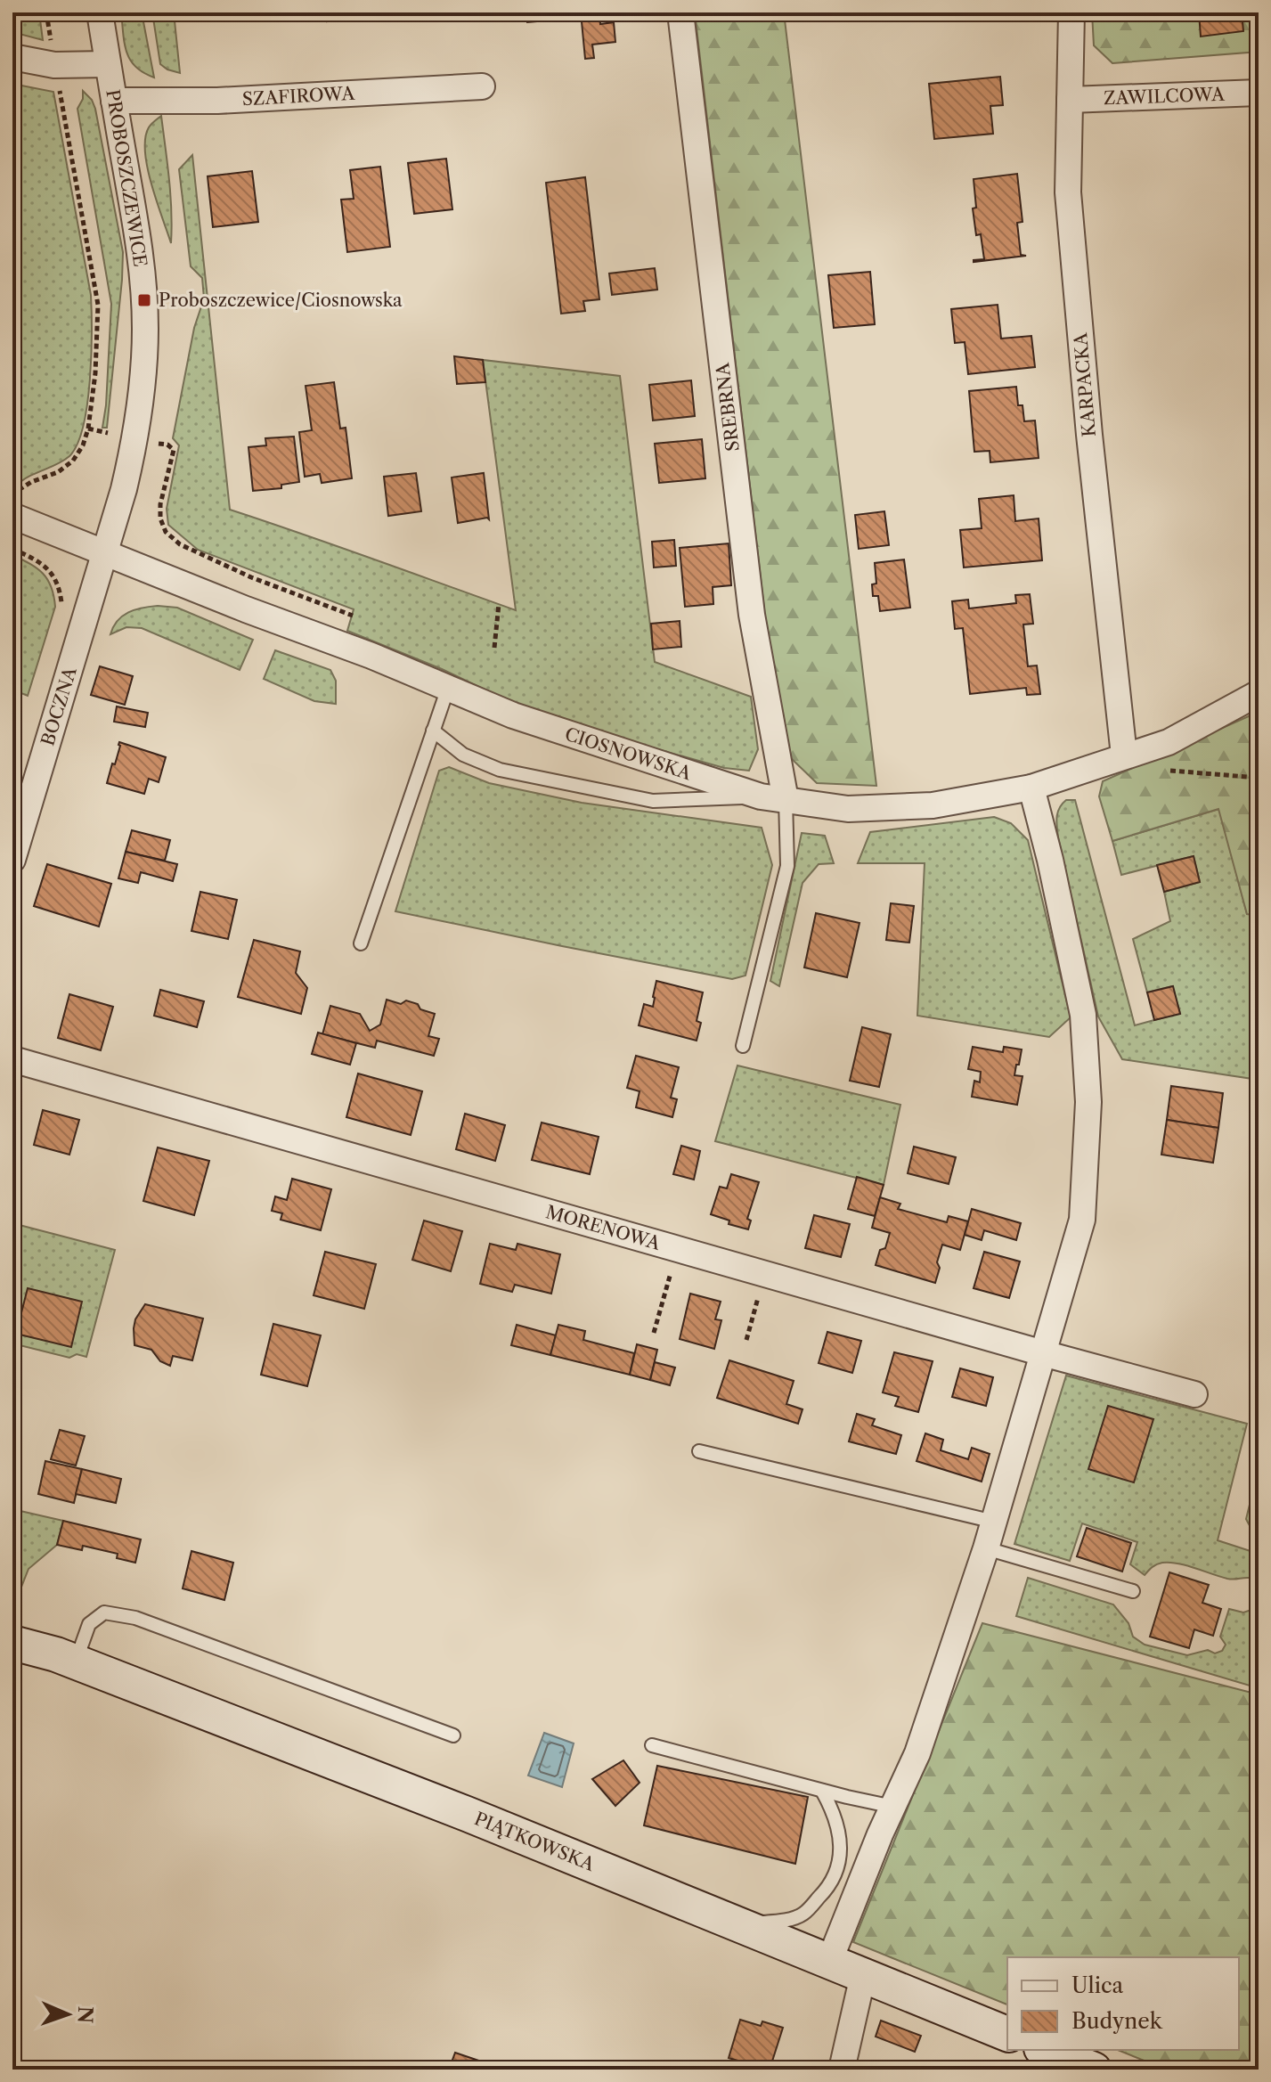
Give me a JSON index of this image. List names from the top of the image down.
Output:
{
  "streets": {
    "main road": ["PIĄTKOWSKA"],
    "street": [
      "SZAFIROWA",
      "ZAWILCOWA",
      "PROBOSZCZEWICE",
      "KARPACKA",
      "SREBRNA",
      "BOCZNA",
      "CIOSNOWSKA",
      "MORENOWA"
    ]
  },
  "crossings": [
    ["SZAFIROWA", "PROBOSZCZEWICE"],
    ["ZAWILCOWA", "KARPACKA"],
    ["PROBOSZCZEWICE", "BOCZNA"],
    ["PROBOSZCZEWICE", "CIOSNOWSKA"],
    ["KARPACKA", "CIOSNOWSKA"],
    ["SREBRNA", "CIOSNOWSKA"],
    ["BOCZNA", "CIOSNOWSKA"]
  ],
  "places": {
    "transit": ["Proboszczewice/Ciosnowska"]
  },
  "legend": ["Ulica", "Budynek"],
  "north": "right"
}
